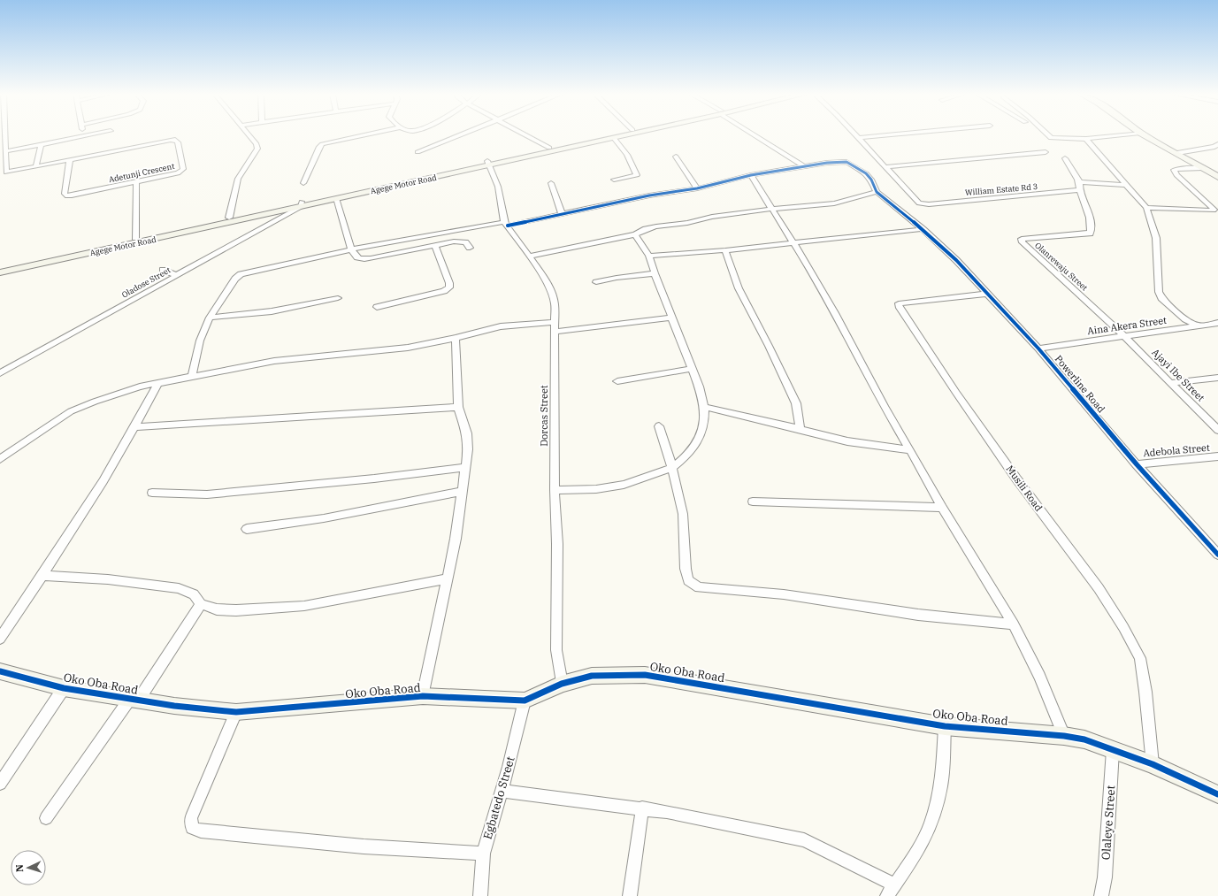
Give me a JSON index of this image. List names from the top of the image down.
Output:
{
  "streets": {
    "main road": ["Agege Motor Road", "Oko Oba Road"],
    "street": [
      "Adetunji Crescent",
      "William Estate Rd 3",
      "Olanrewaju Street",
      "Oladose Street",
      "Aina Akera Street",
      "Ajayi Ibe Street",
      "Powerline Road",
      "Dorcas Street",
      "Adebola Street",
      "Musili Road",
      "Egbatedo Street",
      "Olaleye Street"
    ]
  },
  "crossings": [
    ["Agege Motor Road", "Oladose Street"],
    ["Agege Motor Road", "Dorcas Street"],
    ["William Estate Rd 3", "Olanrewaju Street"],
    ["Olanrewaju Street", "Aina Akera Street"],
    ["Olanrewaju Street", "Ajayi Ibe Street"],
    ["Aina Akera Street", "Ajayi Ibe Street"],
    ["Aina Akera Street", "Powerline Road"],
    ["Powerline Road", "Adebola Street"],
    ["Powerline Road", "Musili Road"],
    ["Dorcas Street", "Oko Oba Road"],
    ["Musili Road", "Oko Oba Road"],
    ["Oko Oba Road", "Egbatedo Street"],
    ["Oko Oba Road", "Olaleye Street"]
  ],
  "north": "left"
}
